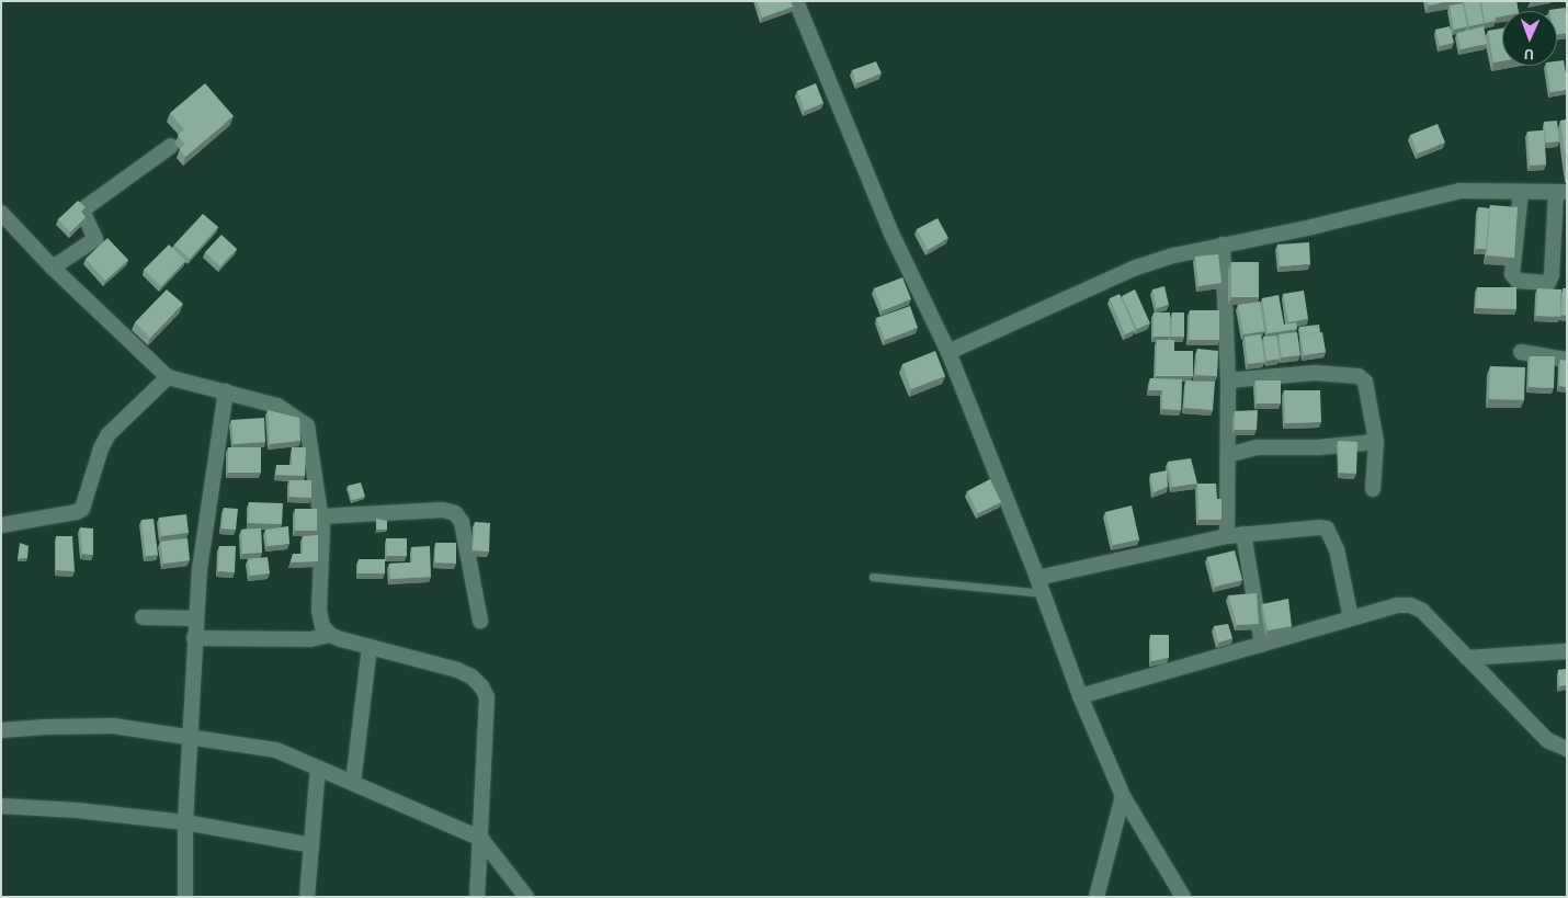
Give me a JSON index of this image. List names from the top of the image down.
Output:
{
  "north": "bottom"
}
